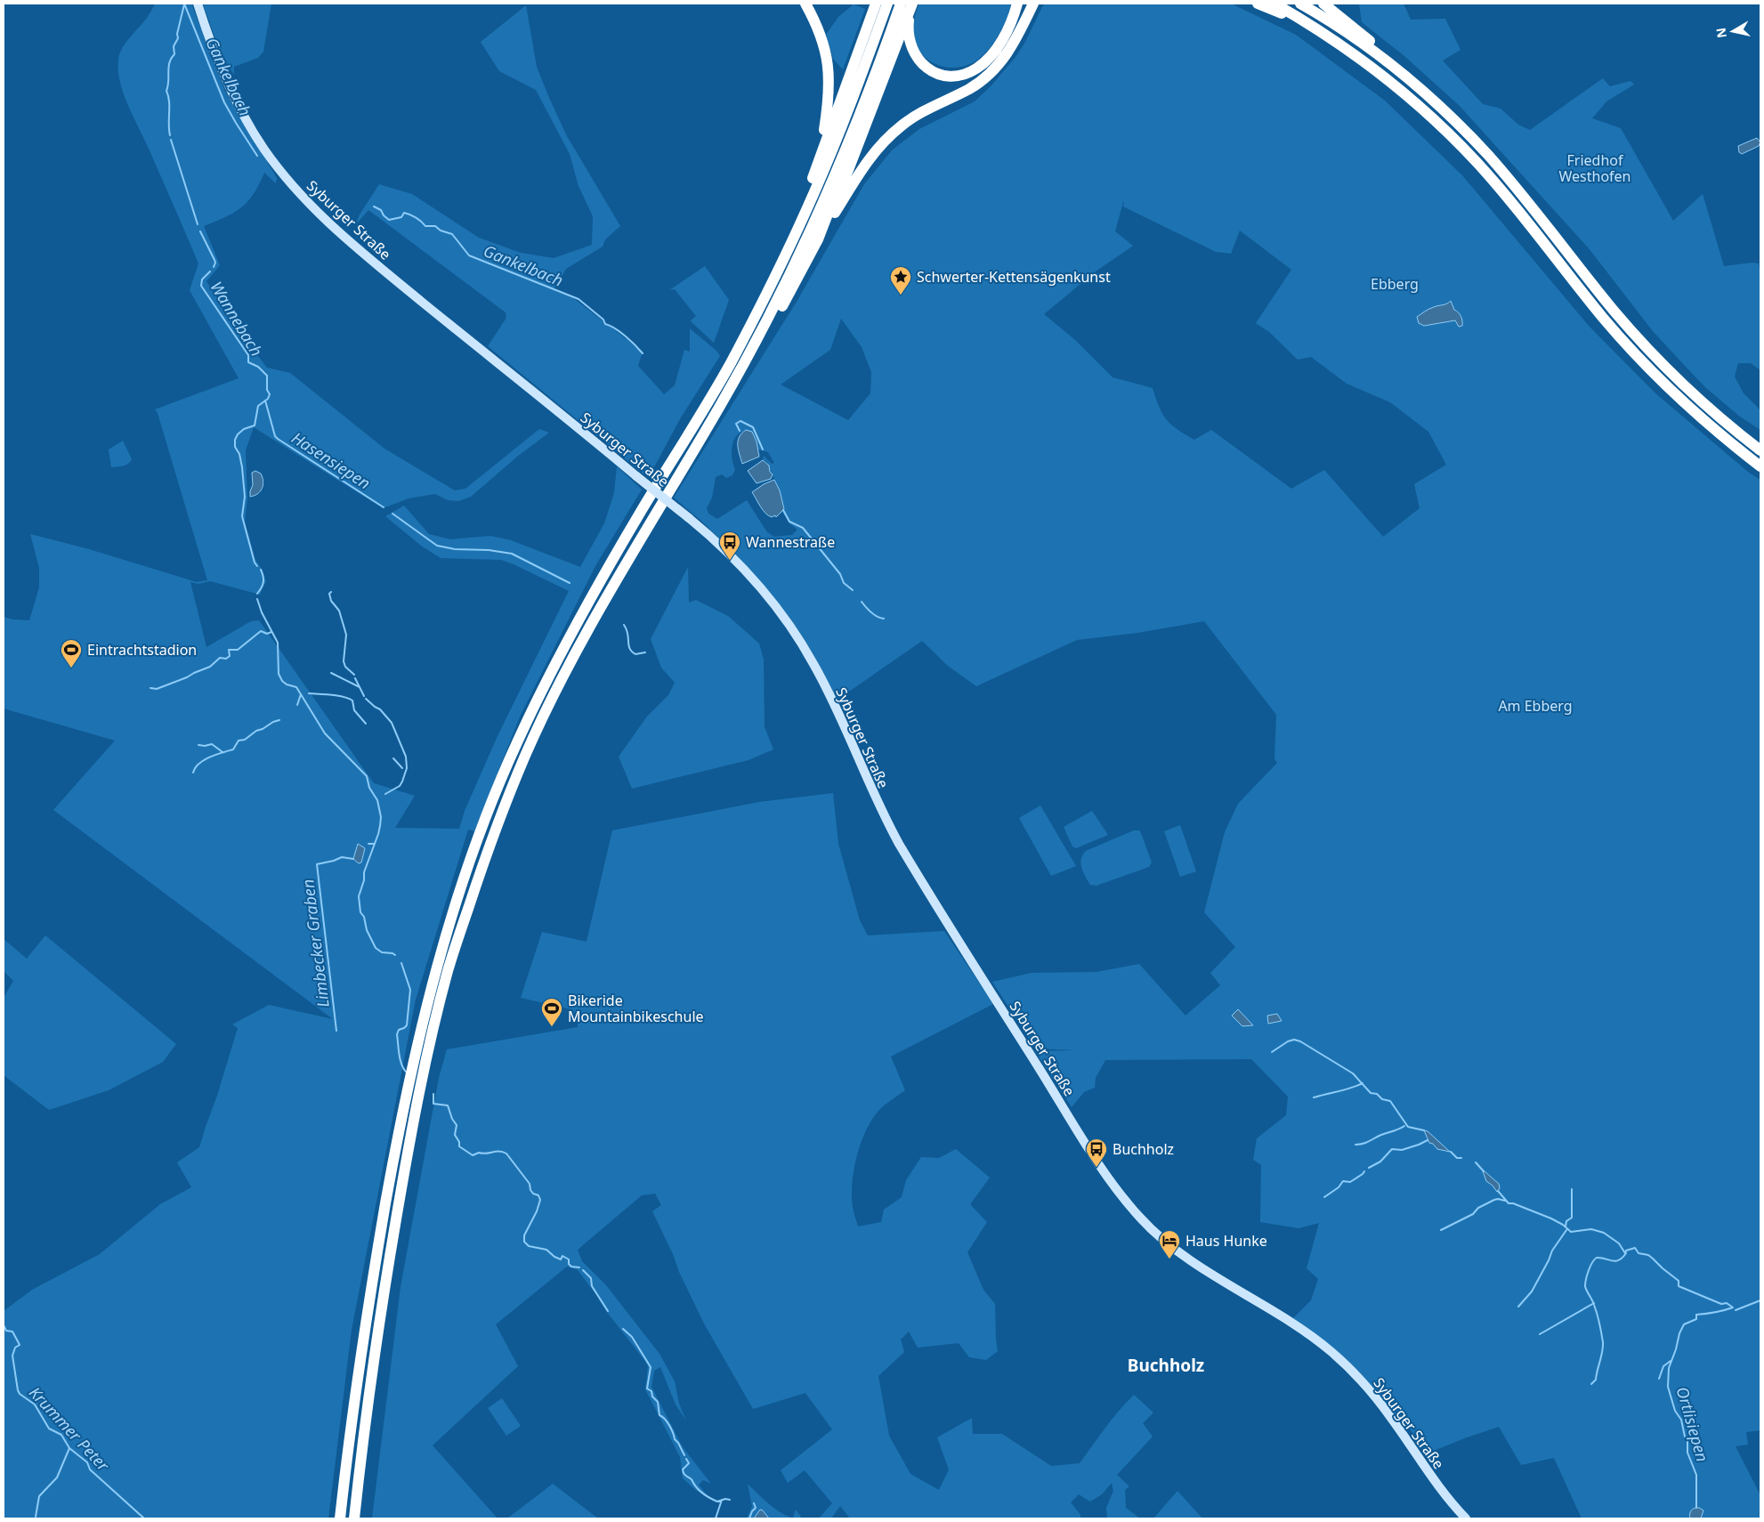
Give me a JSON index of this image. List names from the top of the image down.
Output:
{
  "streets": {
    "street": ["Syburger Straße"]
  },
  "districts": ["Buchholz"],
  "water": [
    "Gankelbach",
    "Wannebach",
    "Hasensiepen",
    "Limbecker Graben",
    "Ortlisiepen",
    "Krummer Peter"
  ],
  "parks": ["Friedhof Westhofen", "Ebberg", "Am Ebberg"],
  "places": {
    "place": ["Schwerter-Kettensägenkunst"],
    "bus stop": ["Wannestraße", "Buchholz"],
    "sports": ["Eintrachtstadion", "Bikeride Mountainbikeschule"],
    "hotel": ["Haus Hunke"]
  },
  "north": "left"
}
